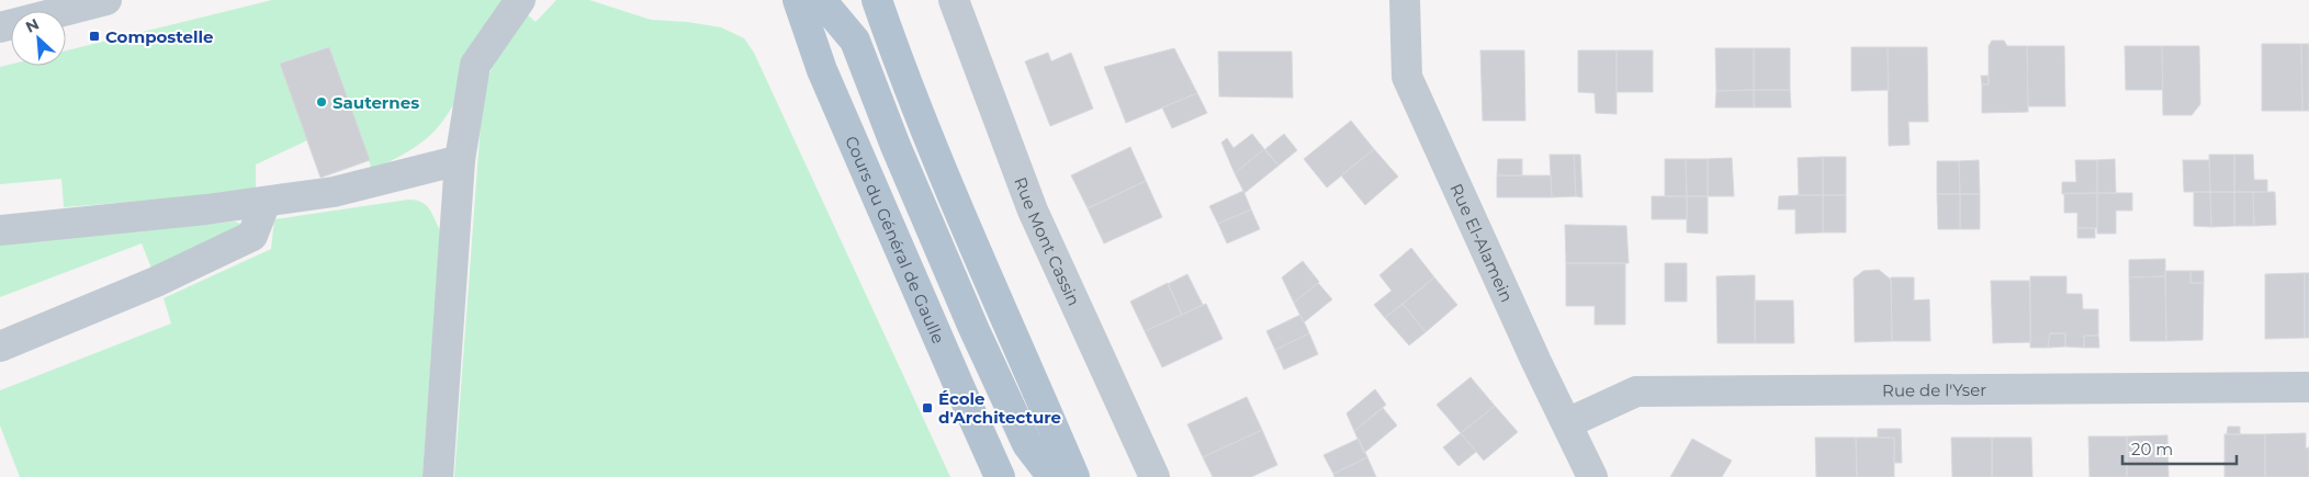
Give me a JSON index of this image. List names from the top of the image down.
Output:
{
  "streets": {
    "main road": ["Cours du Général de Gaulle"],
    "street": ["Rue Mont Cassin", "Rue El-Alamein", "Rue de l'Yser"]
  },
  "crossings": [
    ["Rue El-Alamein", "Rue de l'Yser"]
  ],
  "places": {
    "transit": ["Compostelle", "École d'Architecture"],
    "other": ["Sauternes"]
  },
  "scale_bar": "20 m",
  "north": "top left"
}
